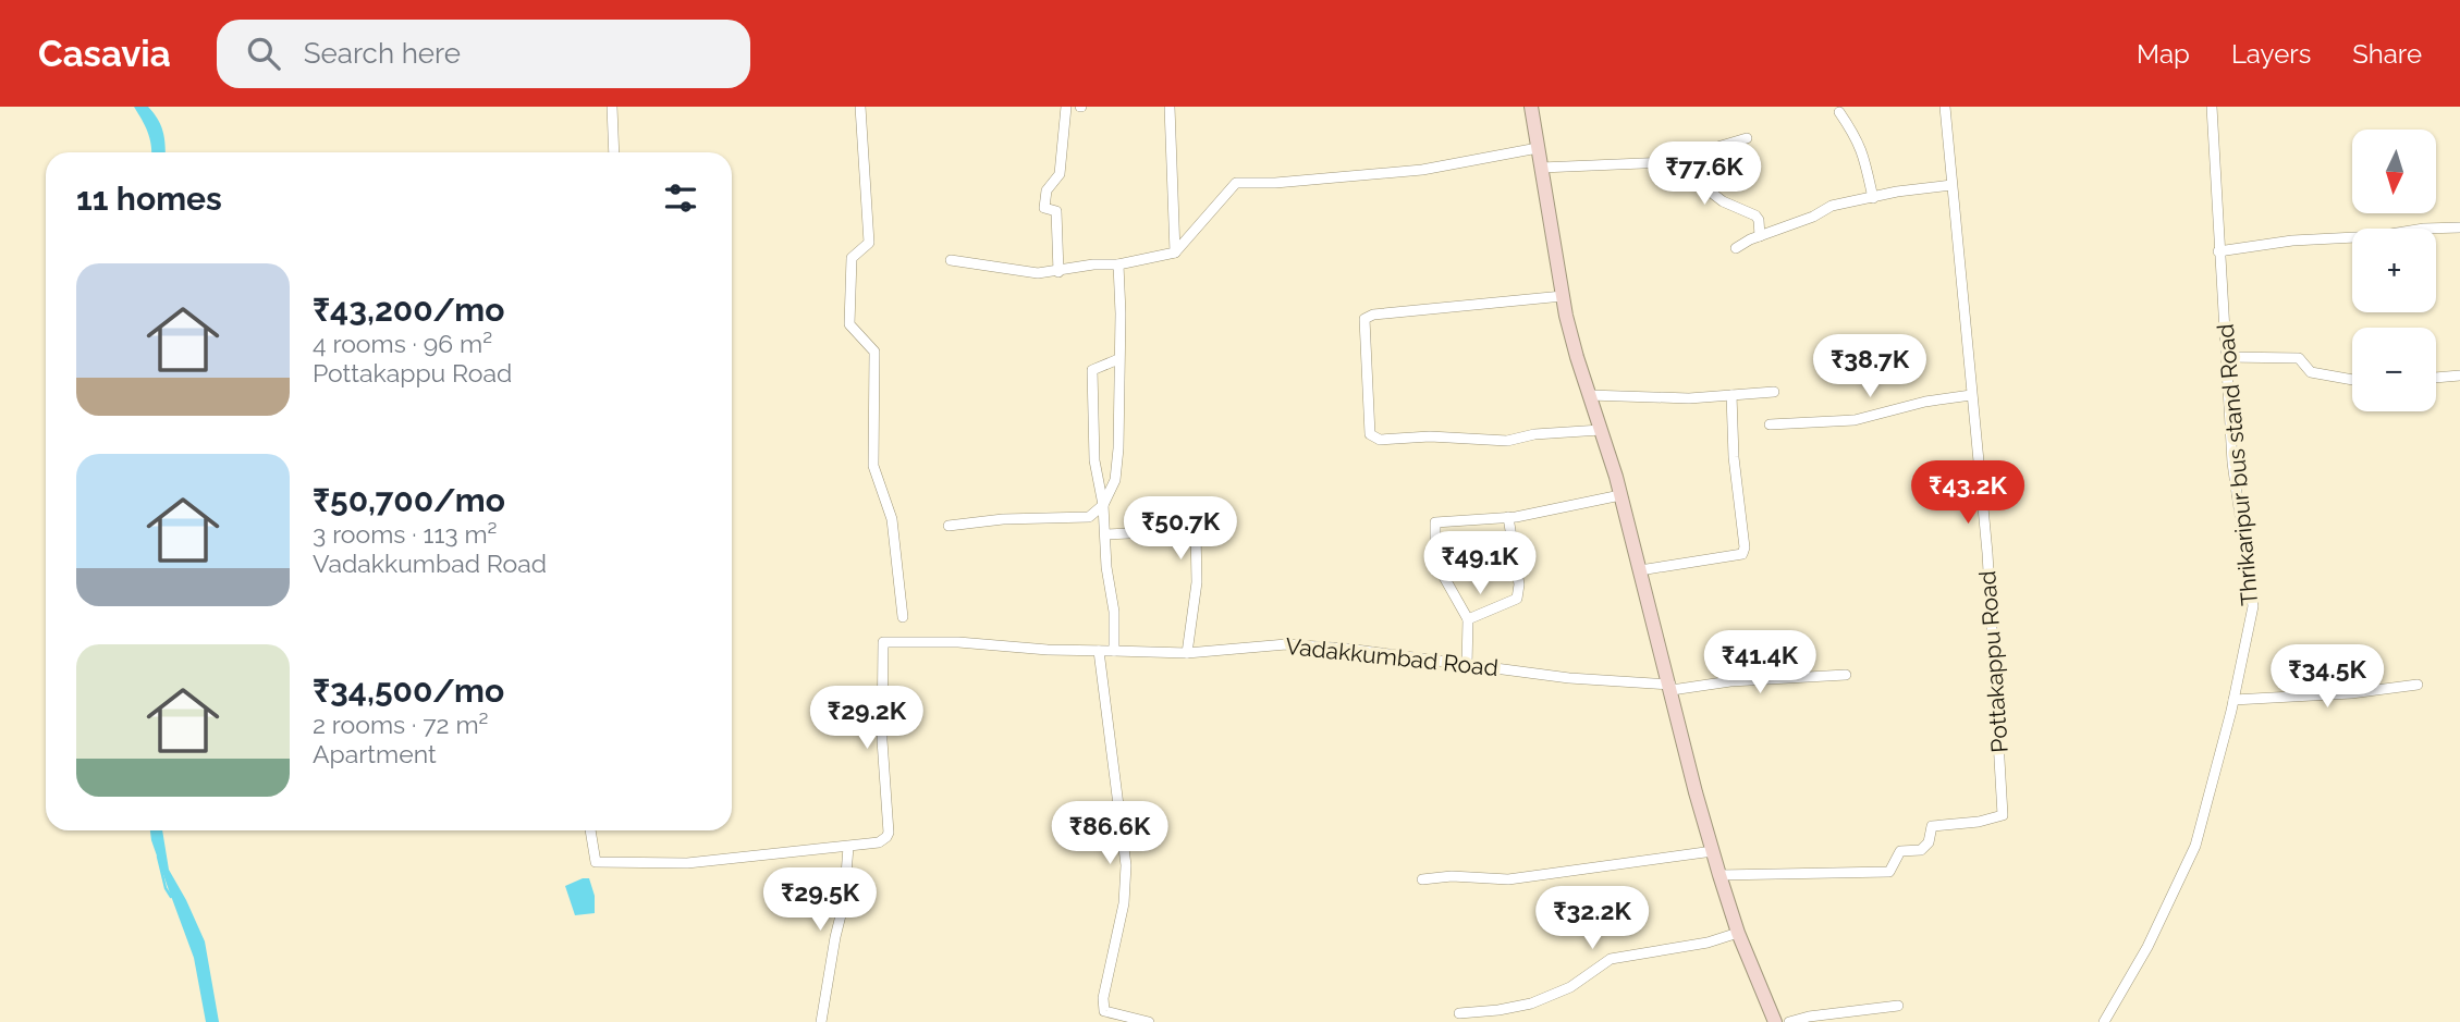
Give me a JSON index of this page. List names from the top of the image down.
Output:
{
  "streets": {
    "street": ["Thrikaripur bus stand Road", "Vadakkumbad Road", "Pottakappu Road"]
  },
  "north": "bottom",
  "page": {
    "header": "Casavia",
    "search": "Search here",
    "nav": ["Map", "Layers", "Share"],
    "map_buttons": ["+", "−"],
    "price": [
      "₹77.6K",
      "₹38.7K",
      "₹43.2K",
      "₹50.7K",
      "₹49.1K",
      "₹41.4K",
      "₹34.5K",
      "₹29.2K",
      "₹86.6K",
      "₹29.5K",
      "₹32.2K"
    ],
    "heading": "11 homes",
    "list": [
      {
        "name": "₹43,200/mo",
        "note": "4 rooms · 96 m² · Pottakappu Road"
      },
      {
        "name": "₹50,700/mo",
        "note": "3 rooms · 113 m² · Vadakkumbad Road"
      },
      {
        "name": "₹34,500/mo",
        "note": "2 rooms · 72 m² · Apartment"
      }
    ]
  }
}
